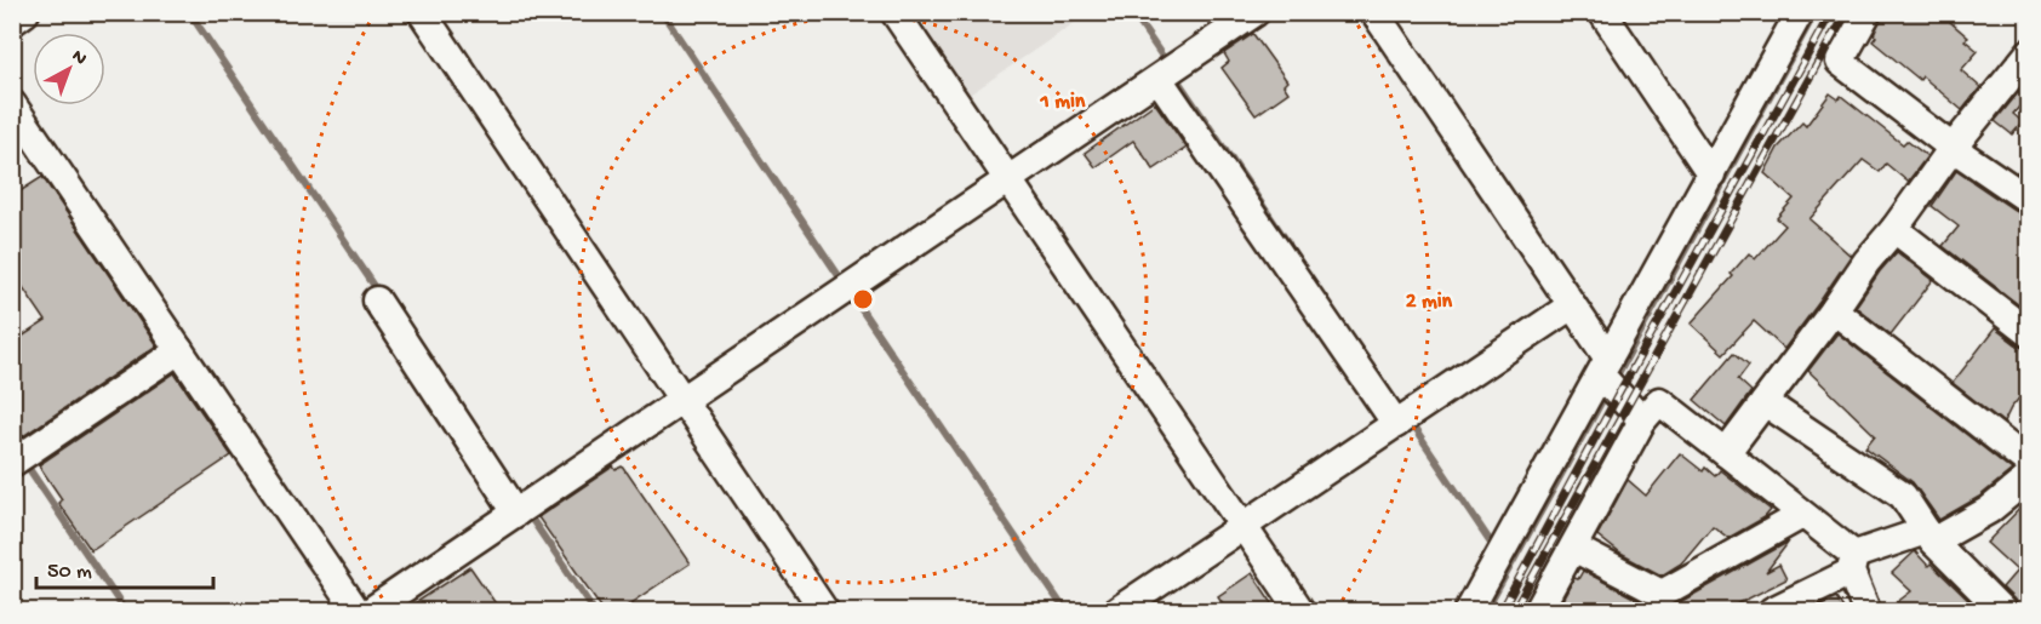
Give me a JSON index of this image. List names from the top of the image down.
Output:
{
  "scale_bar": "50 m",
  "north": "top right",
  "rings": ["1 min", "2 min"]
}
